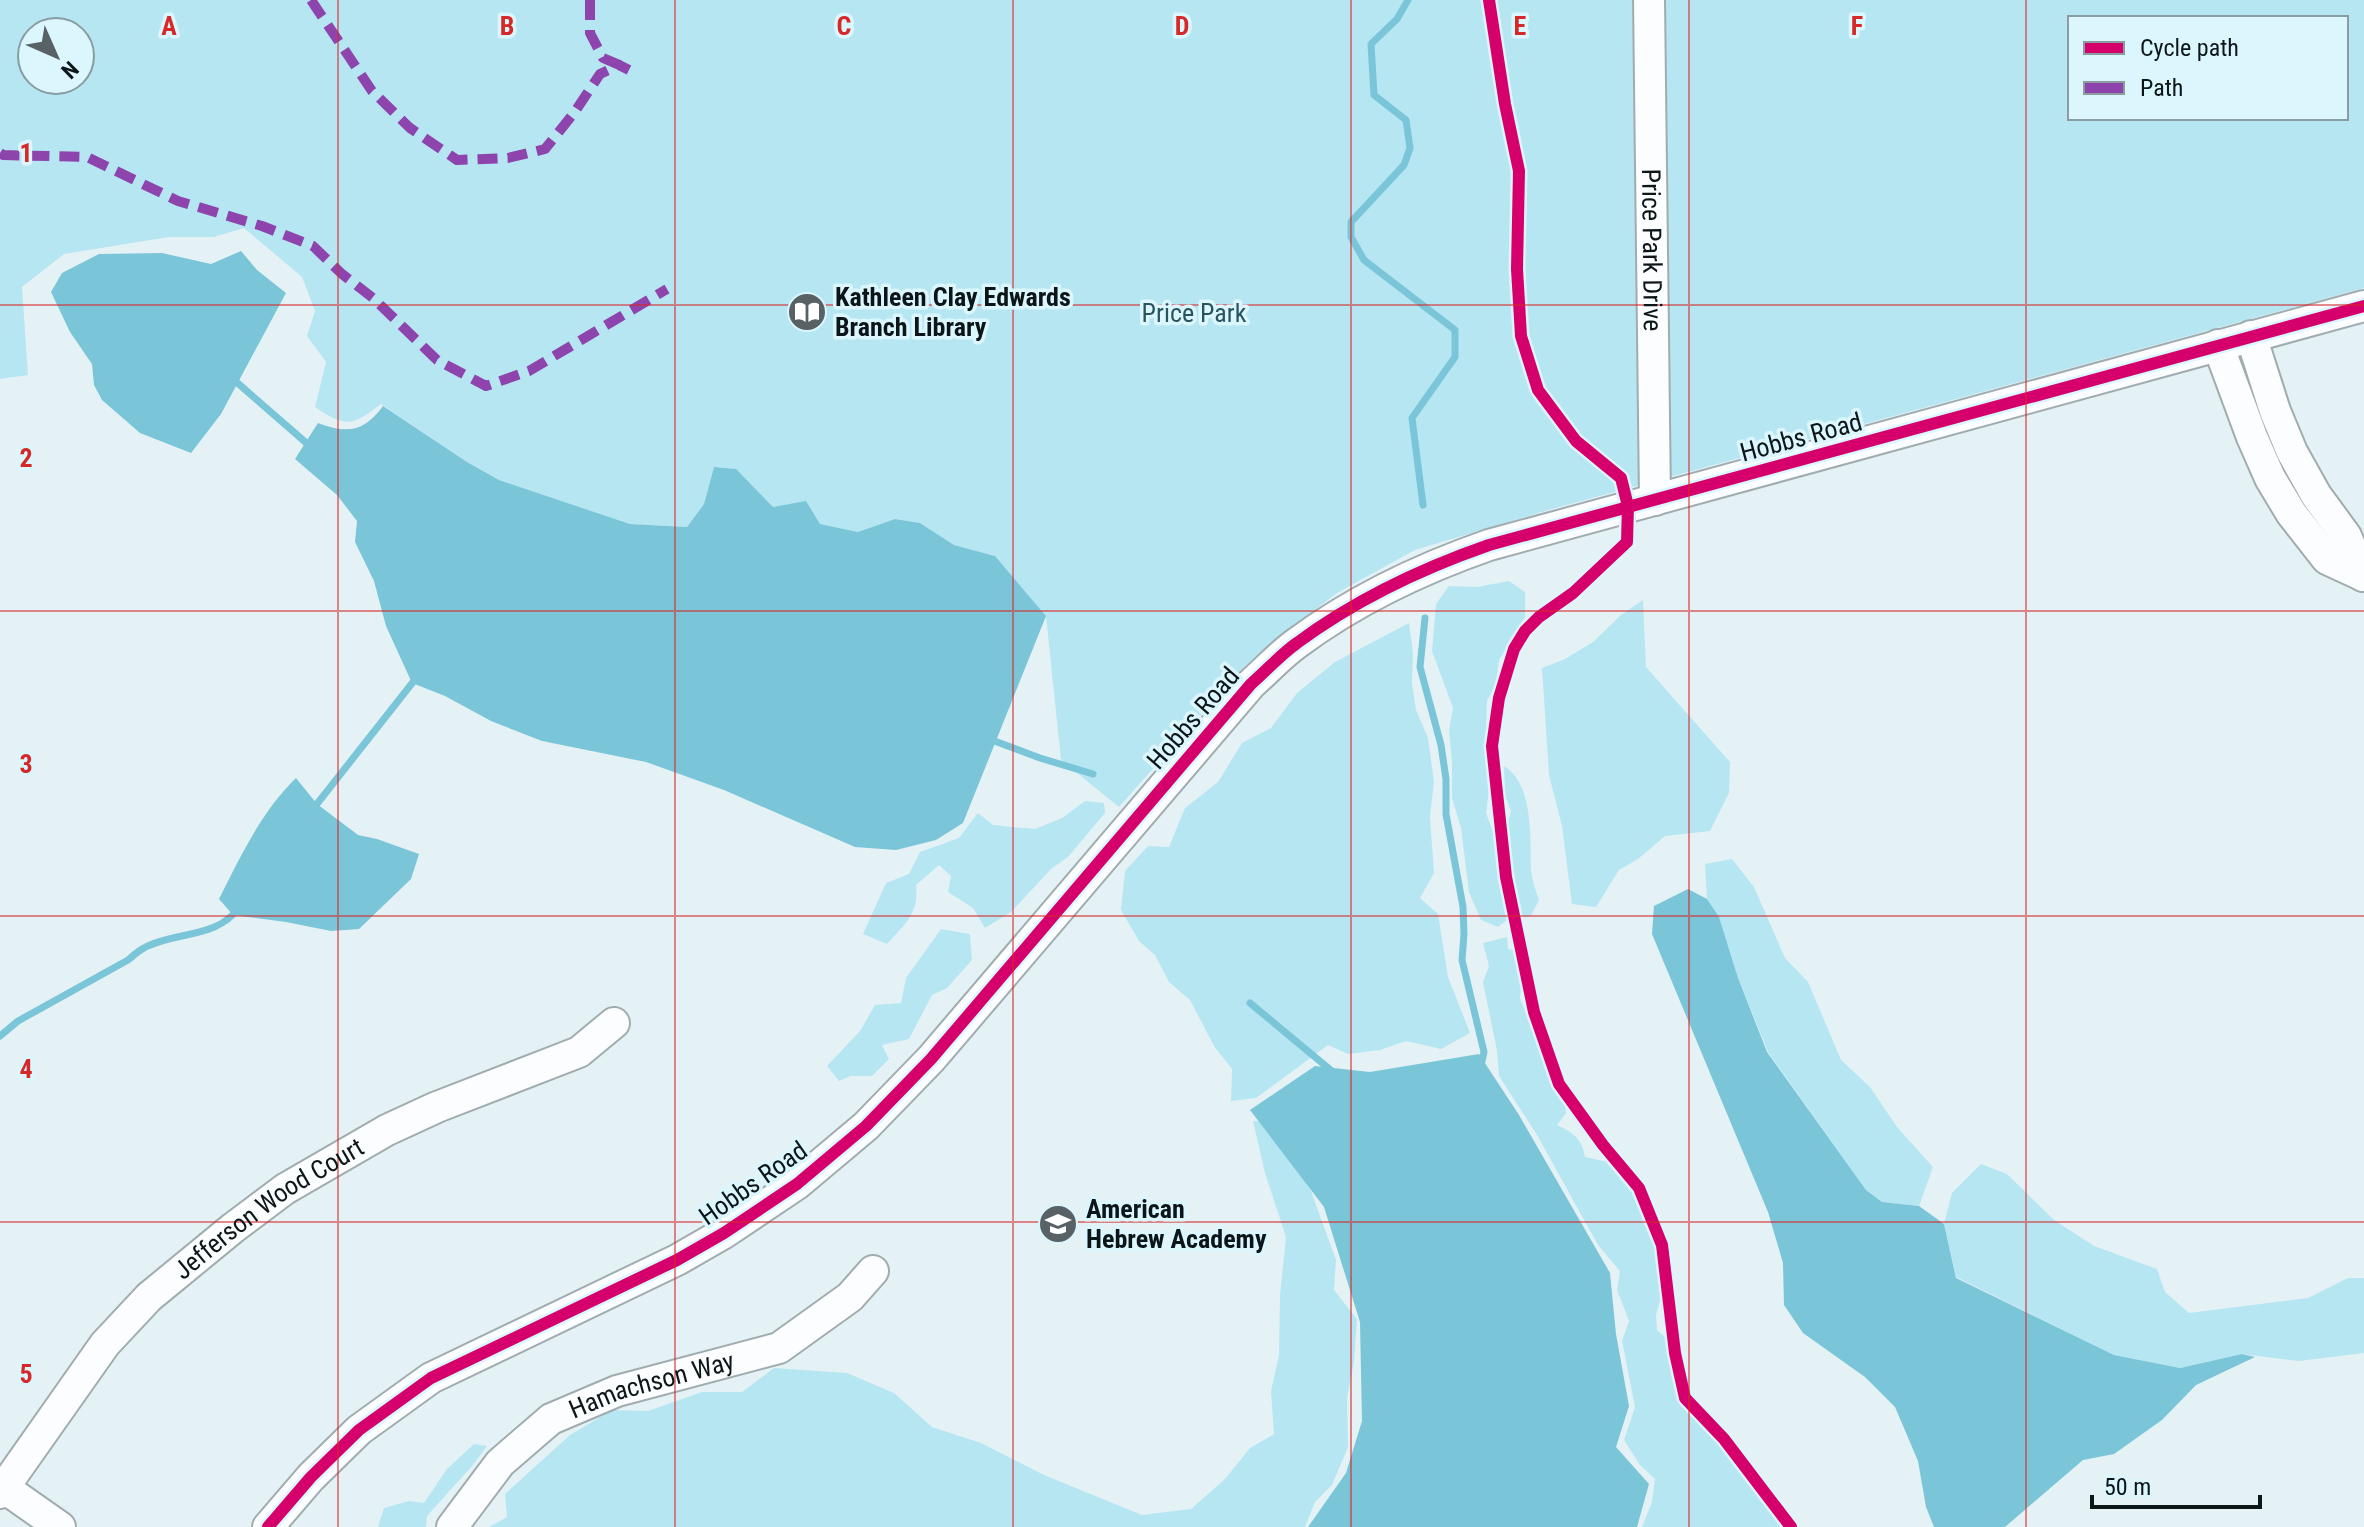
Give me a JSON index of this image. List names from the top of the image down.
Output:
{
  "streets": {
    "street": [
      "Price Park Drive",
      "Hobbs Road",
      "Jefferson Wood Court",
      "Hamachson Way"
    ]
  },
  "crossings": [
    ["Price Park Drive", "Hobbs Road"]
  ],
  "parks": ["Price Park"],
  "places": {
    "library": ["Kathleen Clay Edwards Branch Library"],
    "school or university": ["American Hebrew Academy"]
  },
  "legend": ["Cycle path", "Path"],
  "scale_bar": "50 m",
  "north": "bottom right",
  "grid": {
    "columns": [
      "A",
      "B",
      "C",
      "D",
      "E",
      "F"
    ],
    "rows": [
      "1",
      "2",
      "3",
      "4",
      "5"
    ]
  }
}
